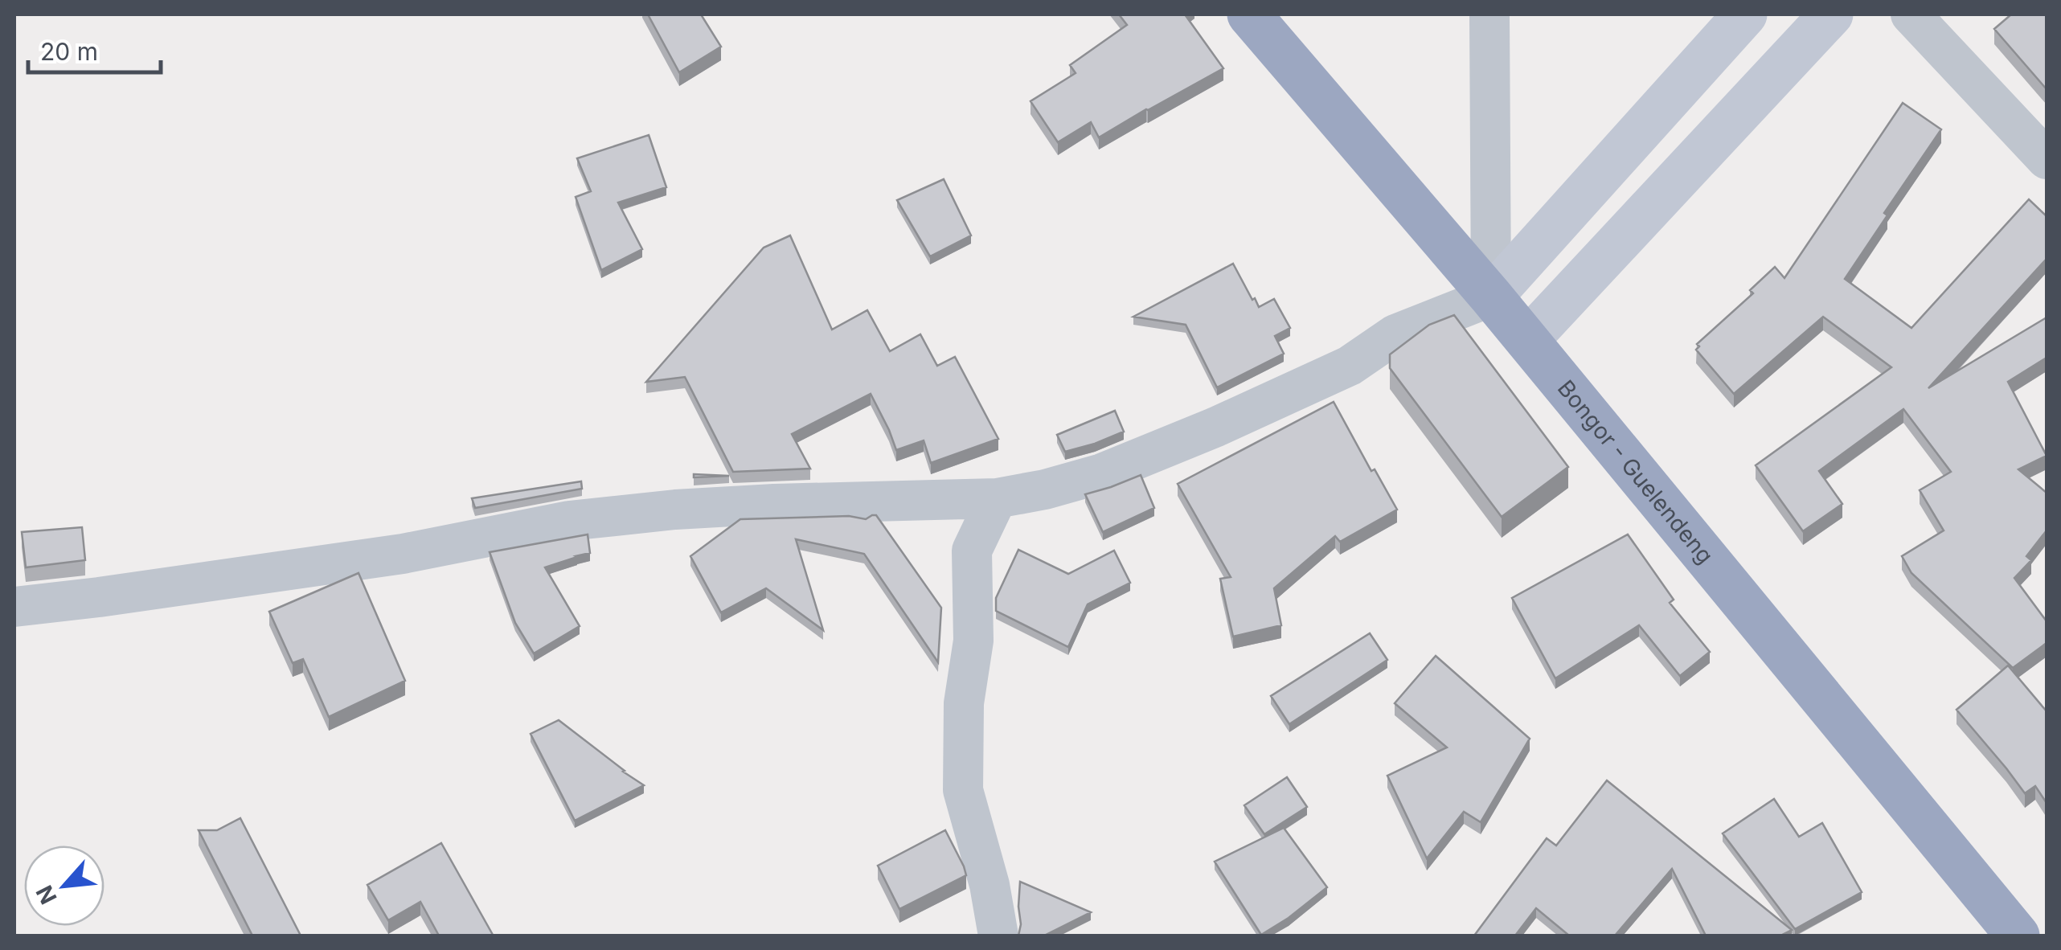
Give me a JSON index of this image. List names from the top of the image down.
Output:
{
  "streets": {
    "highway": ["Bongor - Guelendeng"]
  },
  "scale_bar": "20 m",
  "north": "bottom left"
}
